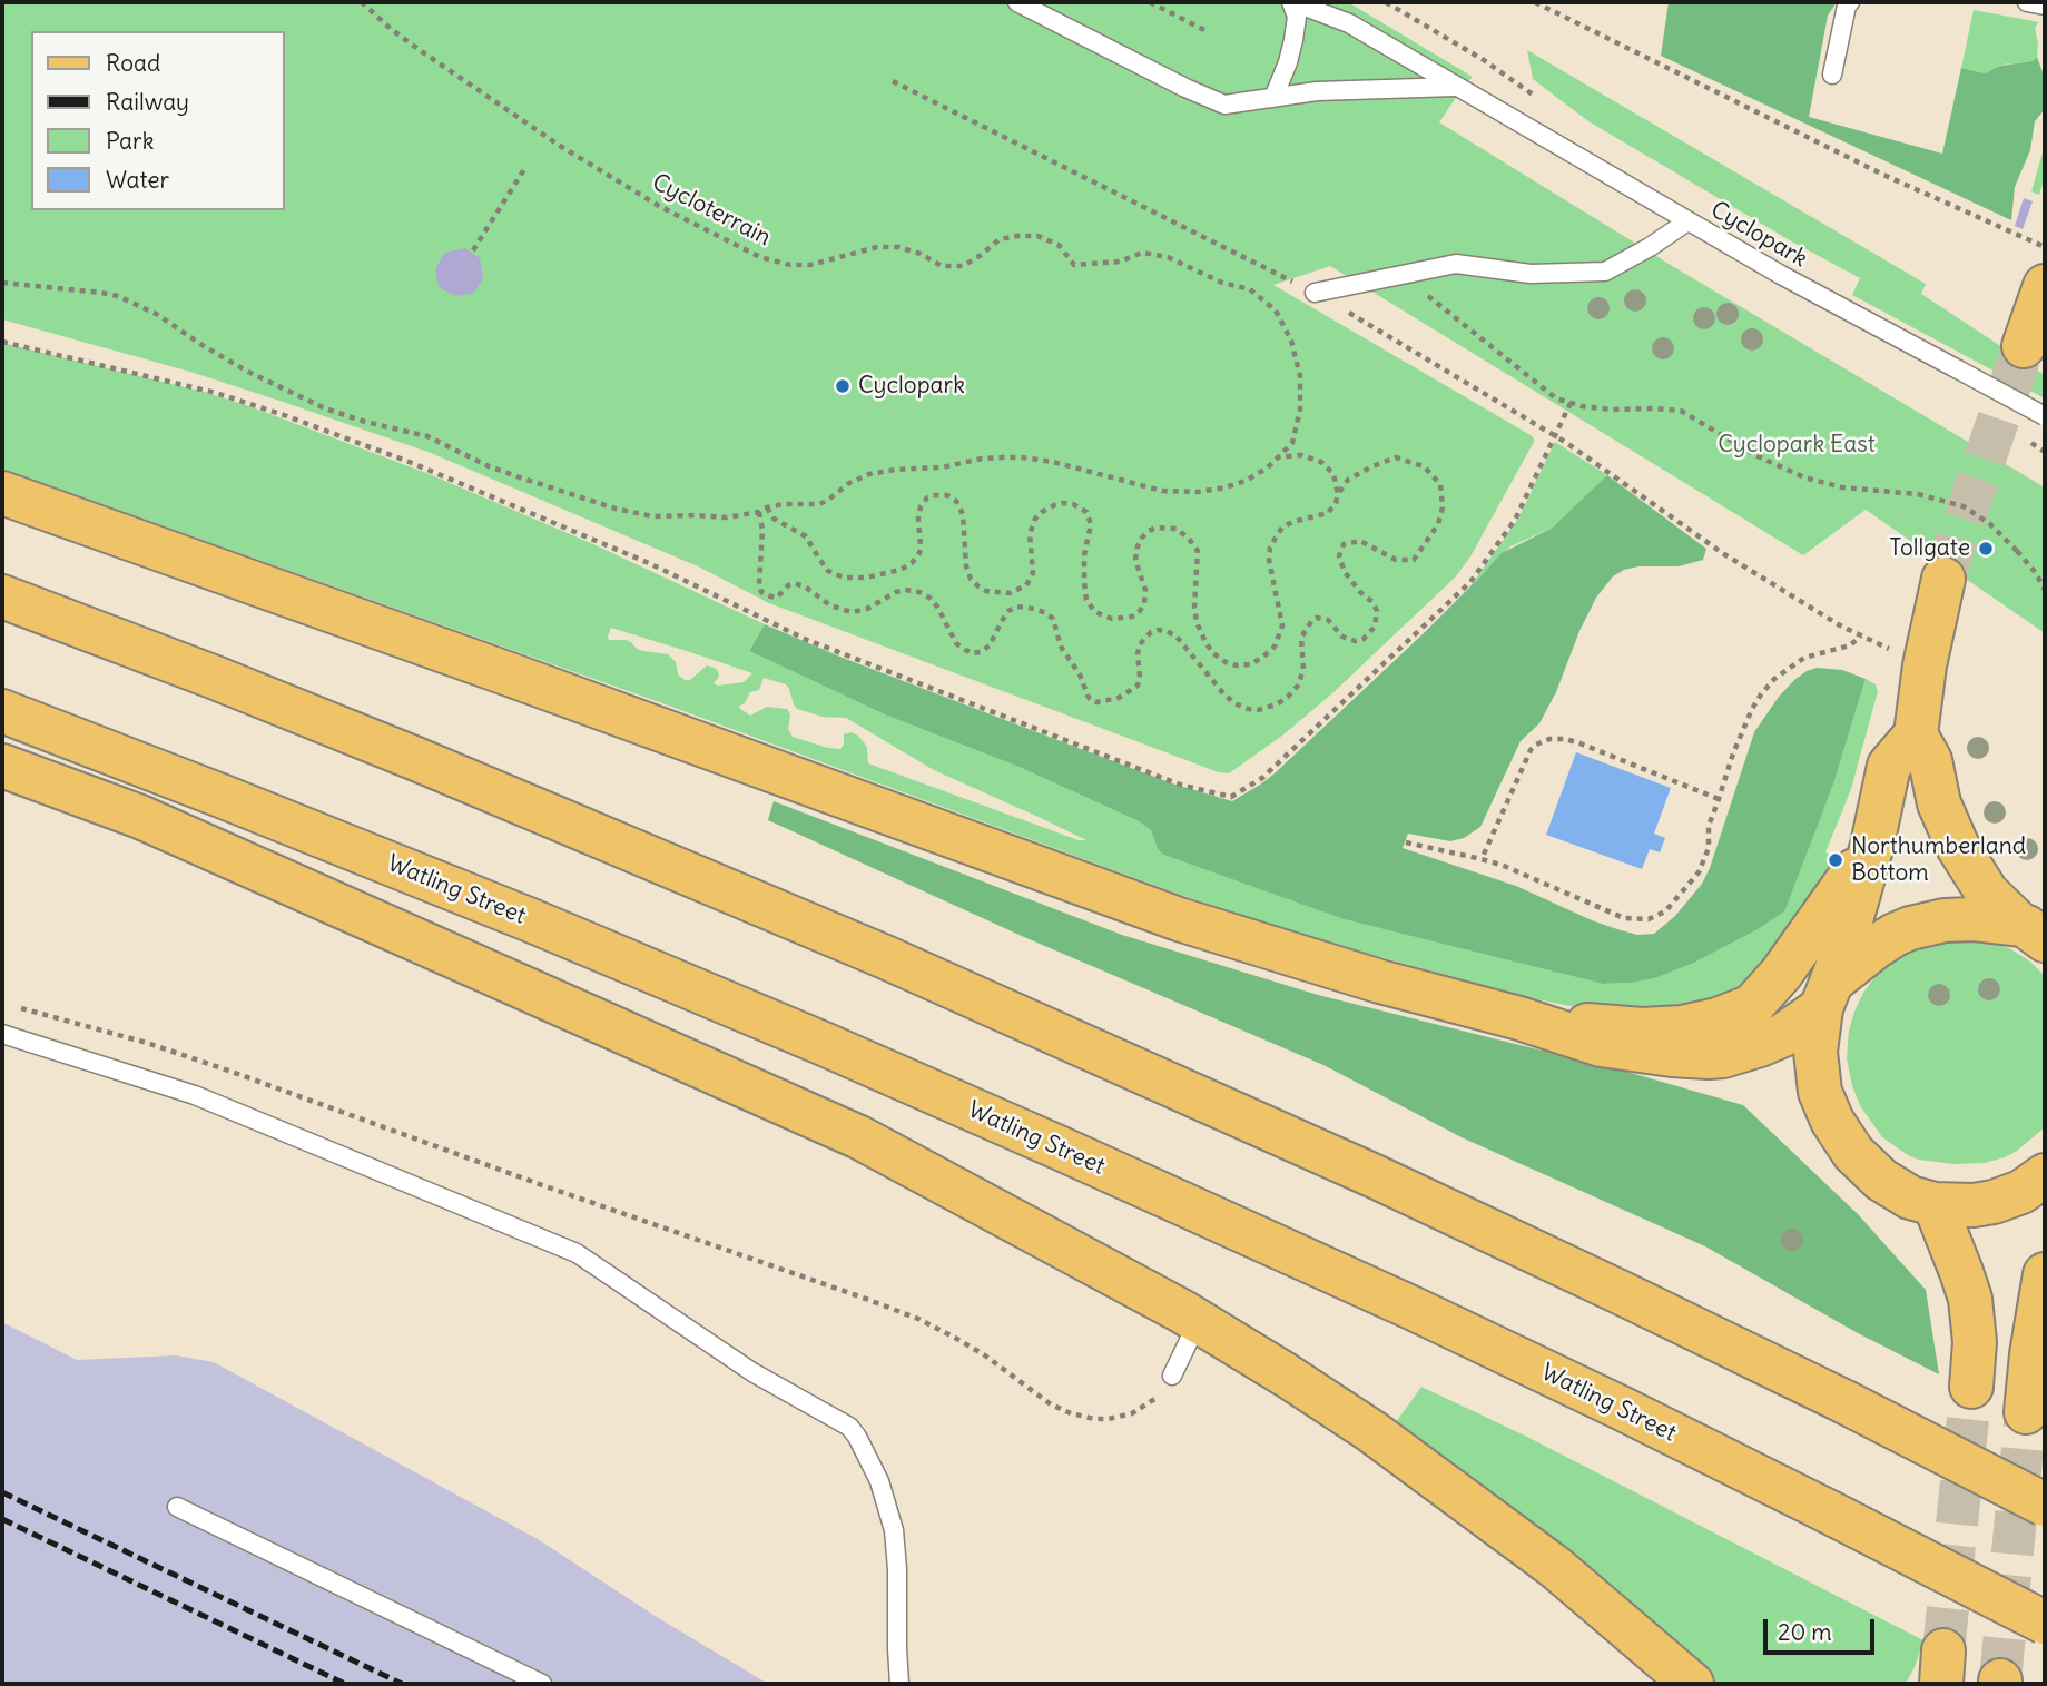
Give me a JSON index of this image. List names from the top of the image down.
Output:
{
  "streets": {
    "main road": ["Watling Street"],
    "lane": ["Cyclopark"],
    "path": ["Cycloterrain"]
  },
  "parks": ["Cyclopark East"],
  "places": ["Cyclopark", "Tollgate", "Northumberland Bottom"],
  "legend": [
    "Road",
    "Railway",
    "Park",
    "Water"
  ],
  "scale_bar": "20 m"
}
